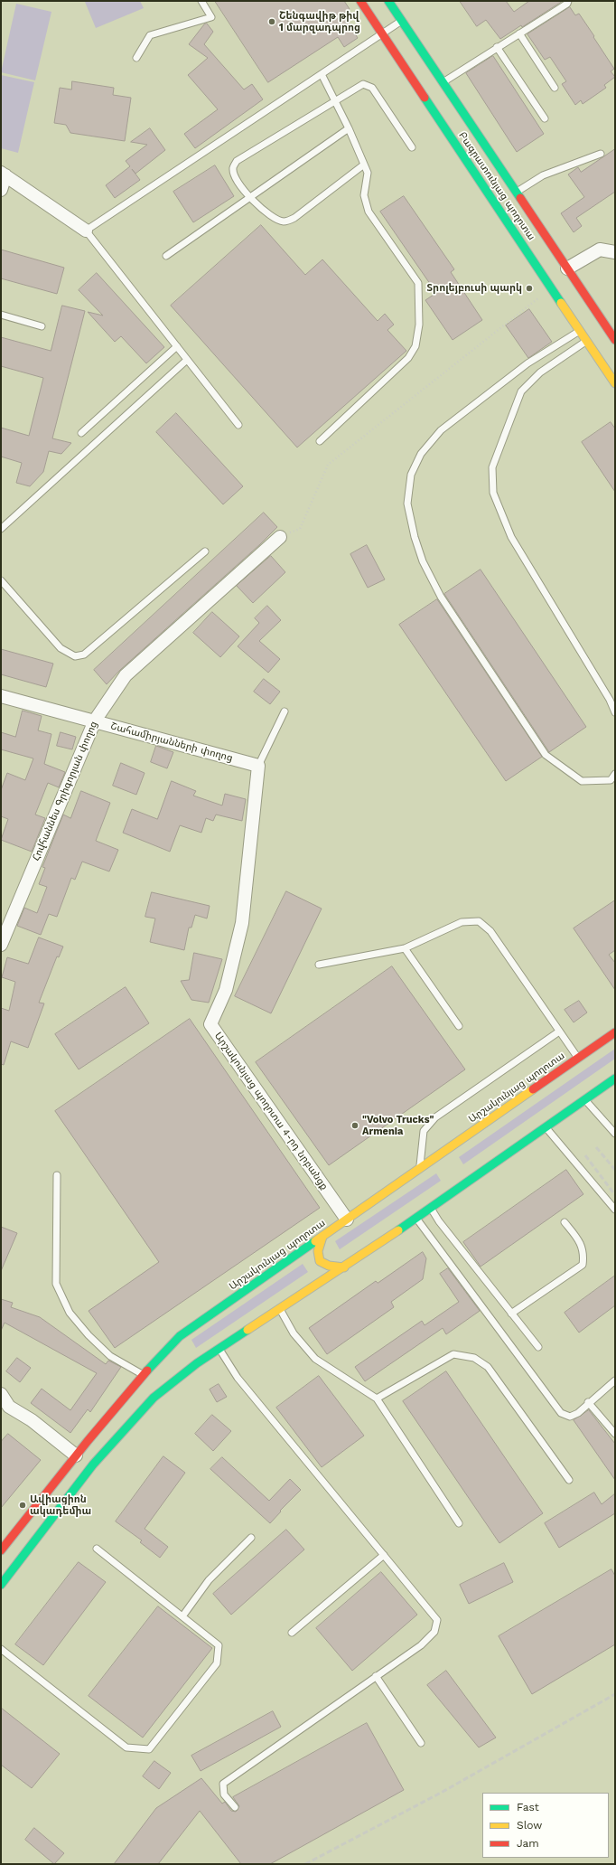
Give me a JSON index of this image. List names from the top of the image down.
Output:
{
  "streets": {
    "main road": ["Բագրատունյաց պողոտա", "Արշակունյաց պողոտա"],
    "street": ["Շահամիրյանների փողոց", "Հովհաննես Գրիգորյան փողոց", "Արշակունյաց պողոտա 4-րդ նրբանցք"]
  },
  "crossings": [
    ["Շահամիրյանների փողոց", "Հովհաննես Գրիգորյան փողոց"],
    ["Շահամիրյանների փողոց", "Արշակունյաց պողոտա 4-րդ նրբանցք"],
    ["Արշակունյաց պողոտա", "Արշակունյաց պողոտա 4-րդ նրբանցք"]
  ],
  "places": [
    "Շենգավիթ թիվ 1 մարզադպրոց",
    "Տրոլեյբուսի պարկ",
    "\"Volvo Trucks\" Armenia",
    "Ավիացիոն ակադեմիա"
  ],
  "legend": ["Fast", "Slow", "Jam"]
}
